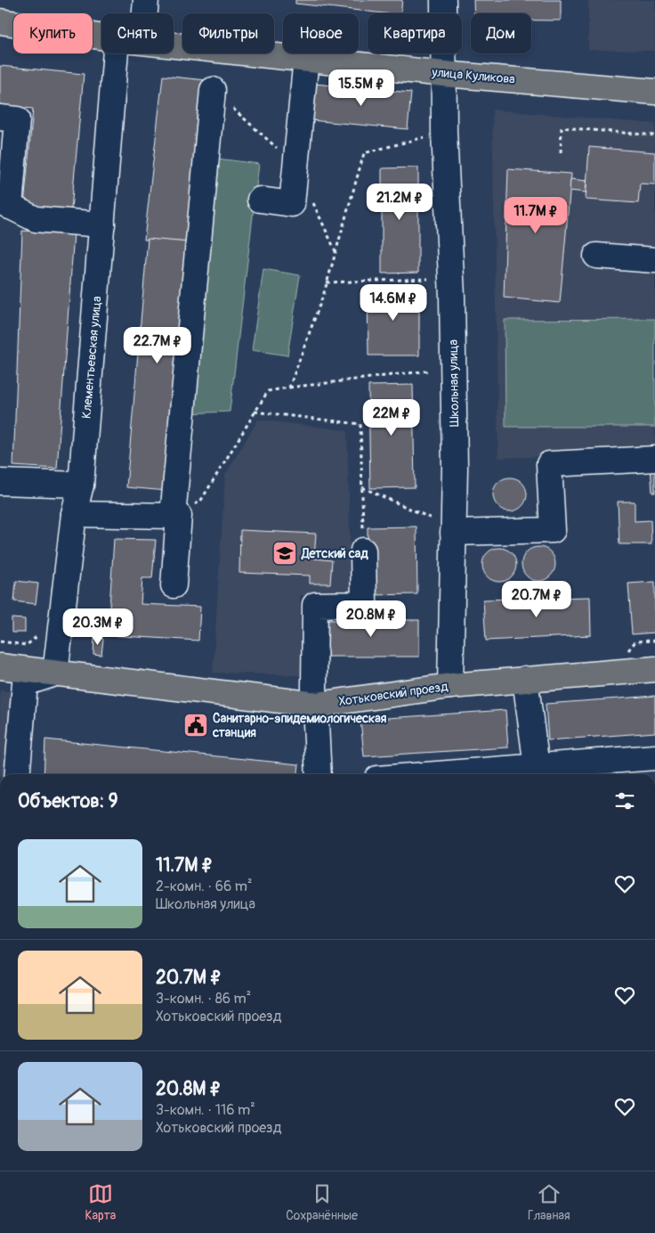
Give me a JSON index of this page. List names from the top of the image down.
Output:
{
  "streets": {
    "main road": ["улица Куликова", "Хотьковский проезд"],
    "street": ["Клементьевская улица", "Школьная улица"]
  },
  "crossings": [
    ["улица Куликова", "Школьная улица"],
    ["Клементьевская улица", "Хотьковский проезд"],
    ["Школьная улица", "Хотьковский проезд"]
  ],
  "places": {
    "school or university": ["Детский сад"],
    "public building": ["Санитарно-эпидемиологическая станция"]
  },
  "page": {
    "chip": [
      "Купить",
      "Снять",
      "Фильтры",
      "Новое",
      "Квартира",
      "Дом"
    ],
    "price": [
      "15.5M ₽",
      "21.2M ₽",
      "11.7M ₽",
      "14.6M ₽",
      "22.7M ₽",
      "22M ₽",
      "20.7M ₽",
      "20.8M ₽",
      "20.3M ₽"
    ],
    "heading": "Объектов: 9",
    "list": [
      {
        "name": "11.7M ₽",
        "note": "2-комн. · 66 m² · Школьная улица"
      },
      {
        "name": "20.7M ₽",
        "note": "3-комн. · 86 m² · Хотьковский проезд"
      },
      {
        "name": "20.8M ₽",
        "note": "3-комн. · 116 m² · Хотьковский проезд"
      }
    ],
    "tabs": ["Карта", "Сохранённые", "Главная"]
  }
}
